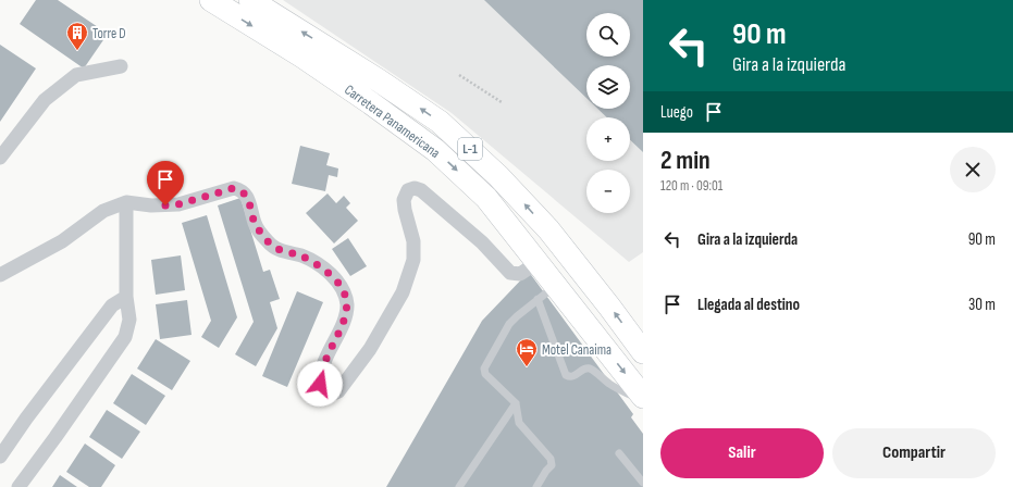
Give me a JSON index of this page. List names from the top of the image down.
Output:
{
  "streets": {
    "main road": ["Carretera Panamericana", "L-1"]
  },
  "places": {
    "building": ["Torre D"],
    "hotel": ["Motel Canaima"]
  },
  "page": {
    "turn": ["90 m", "Gira a la izquierda"],
    "map_buttons": ["+", "−"],
    "then": "Luego",
    "heading": ["2 min", "120 m · 09:01"],
    "list": [
      {
        "name": "Gira a la izquierda",
        "value": "90 m"
      },
      {
        "name": "Llegada al destino",
        "value": "30 m"
      }
    ],
    "buttons": ["Salir", "Compartir"]
  }
}
